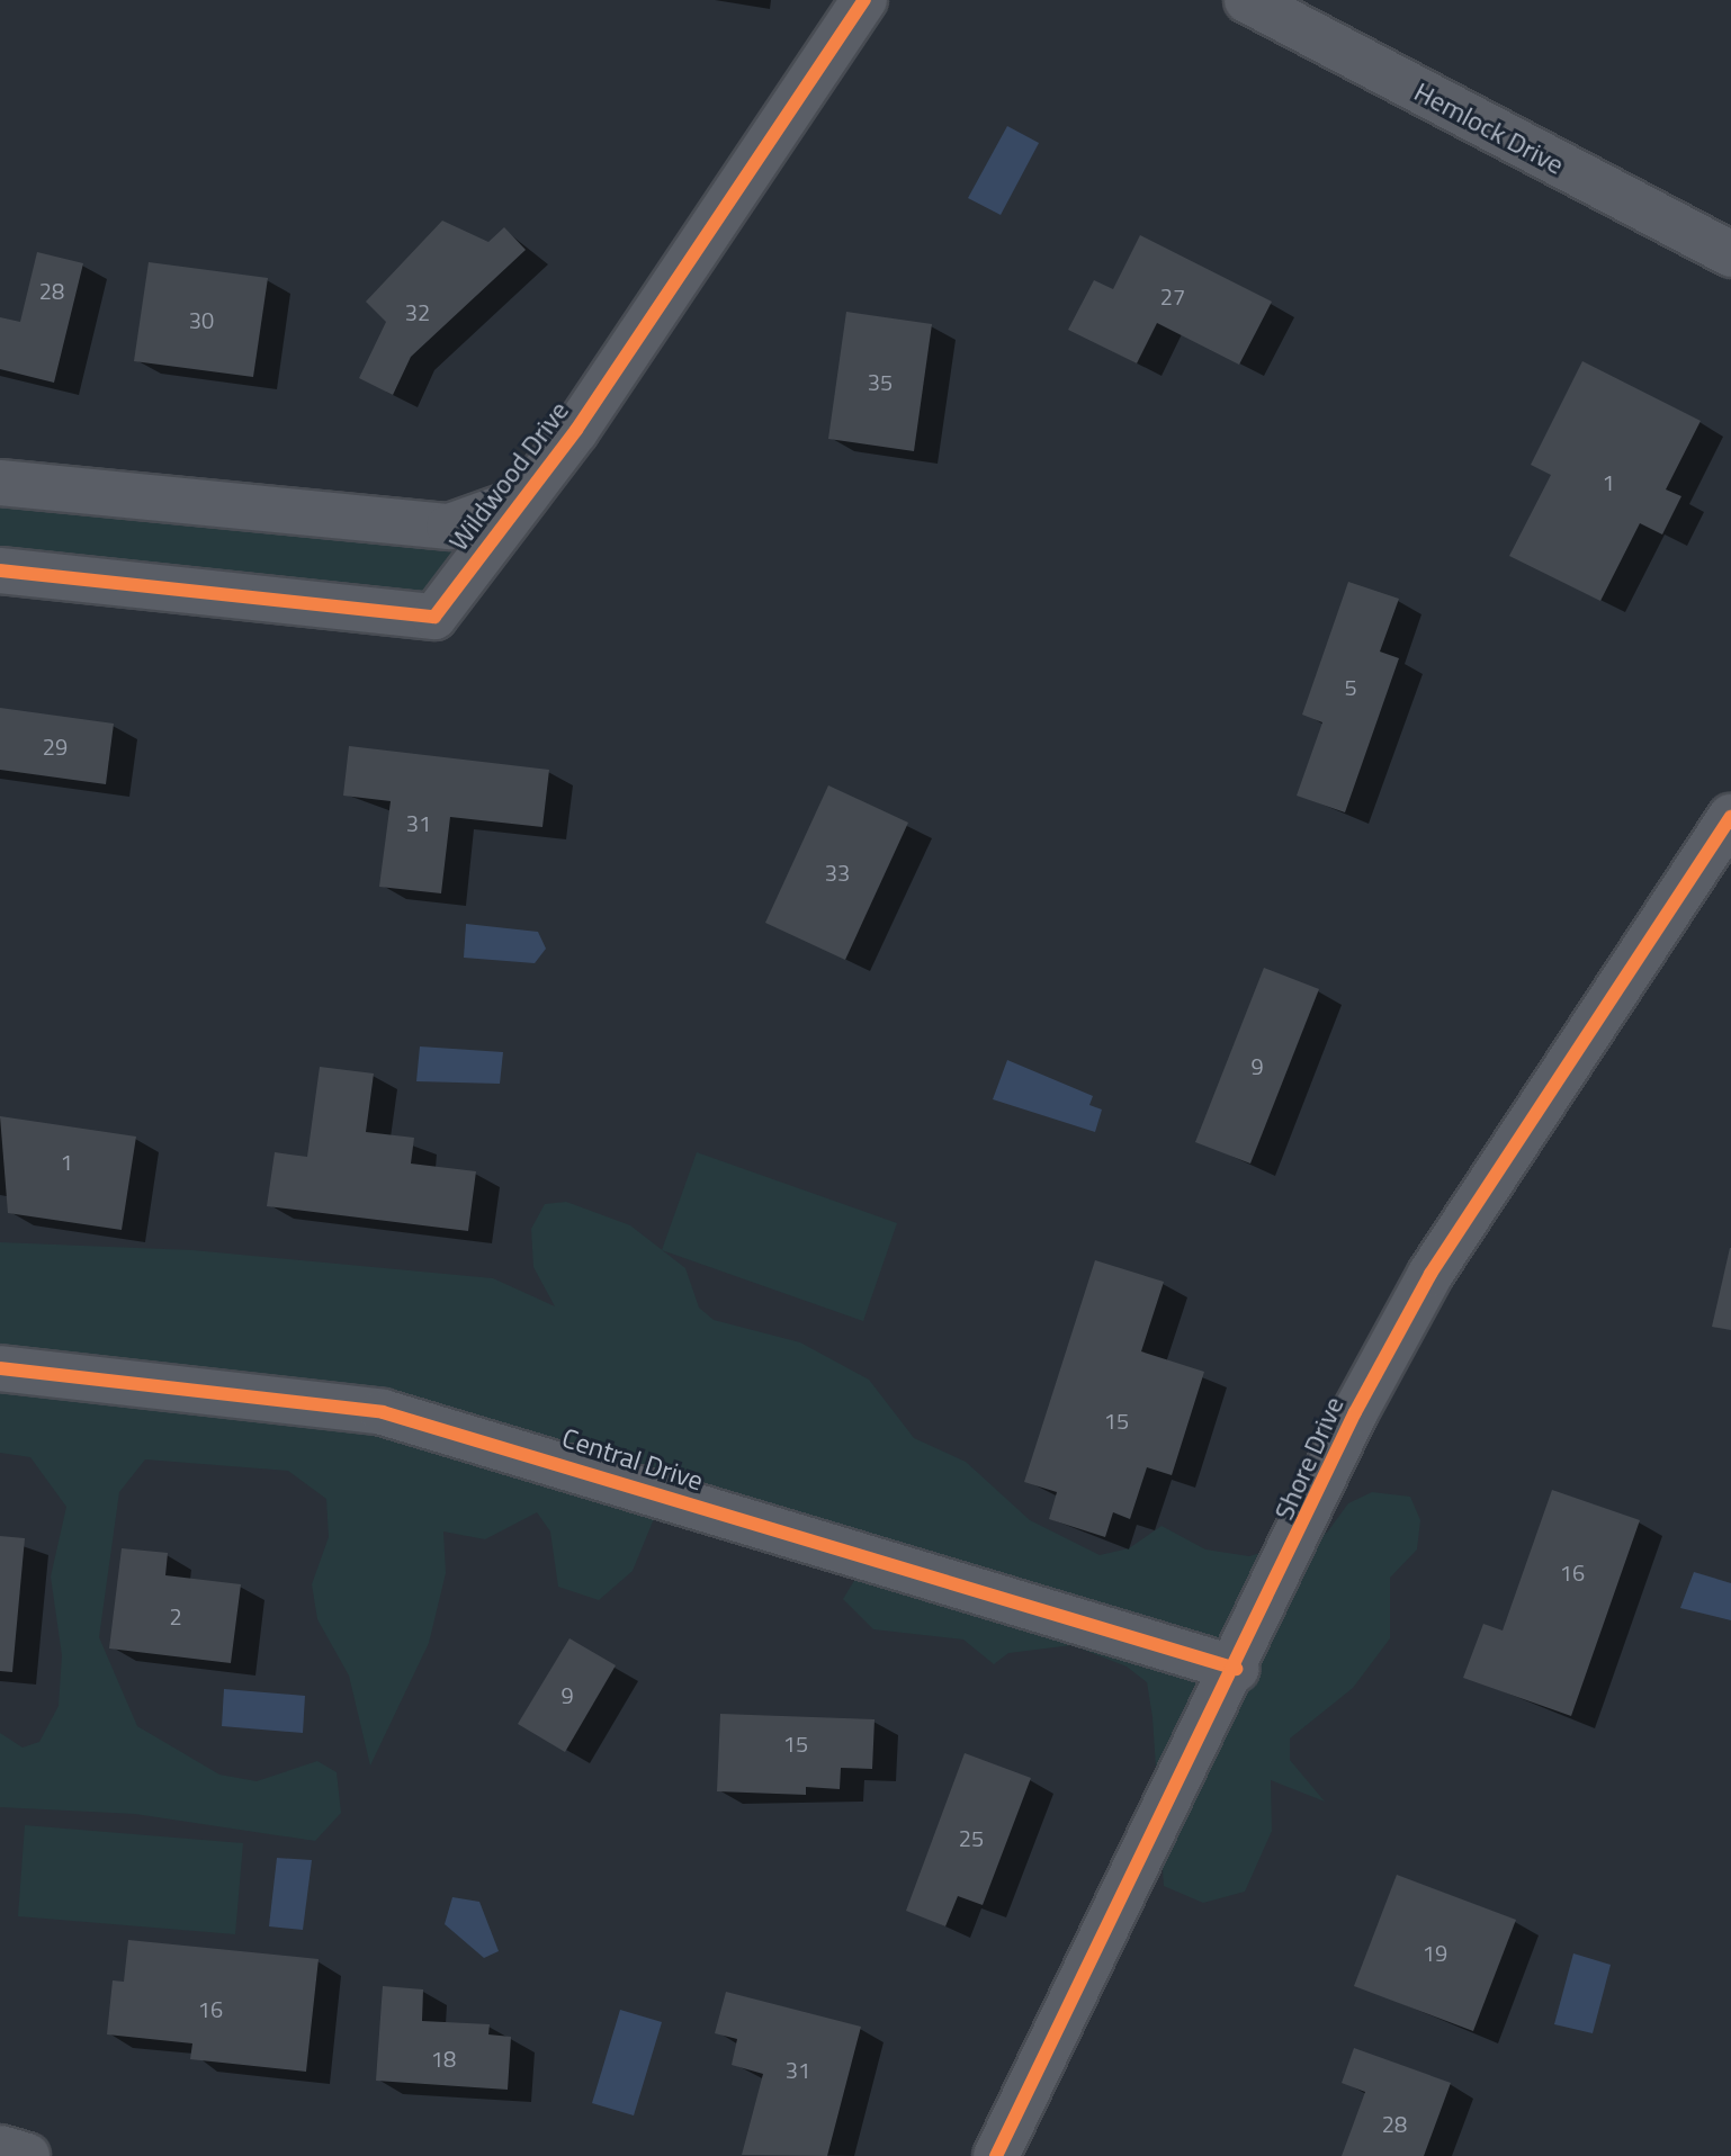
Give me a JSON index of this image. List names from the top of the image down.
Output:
{
  "streets": {
    "street": [
      "Hemlock Drive",
      "Wildwood Drive",
      "Shore Drive",
      "Central Drive"
    ]
  },
  "crossings": [
    ["Shore Drive", "Central Drive"]
  ],
  "house_numbers": [
    "28",
    "27",
    "32",
    "30",
    "35",
    "1",
    "5",
    "29",
    "31",
    "33",
    "9",
    "1",
    "15",
    "16",
    "2",
    "9",
    "15",
    "25",
    "19",
    "16",
    "18",
    "31",
    "28"
  ]
}
